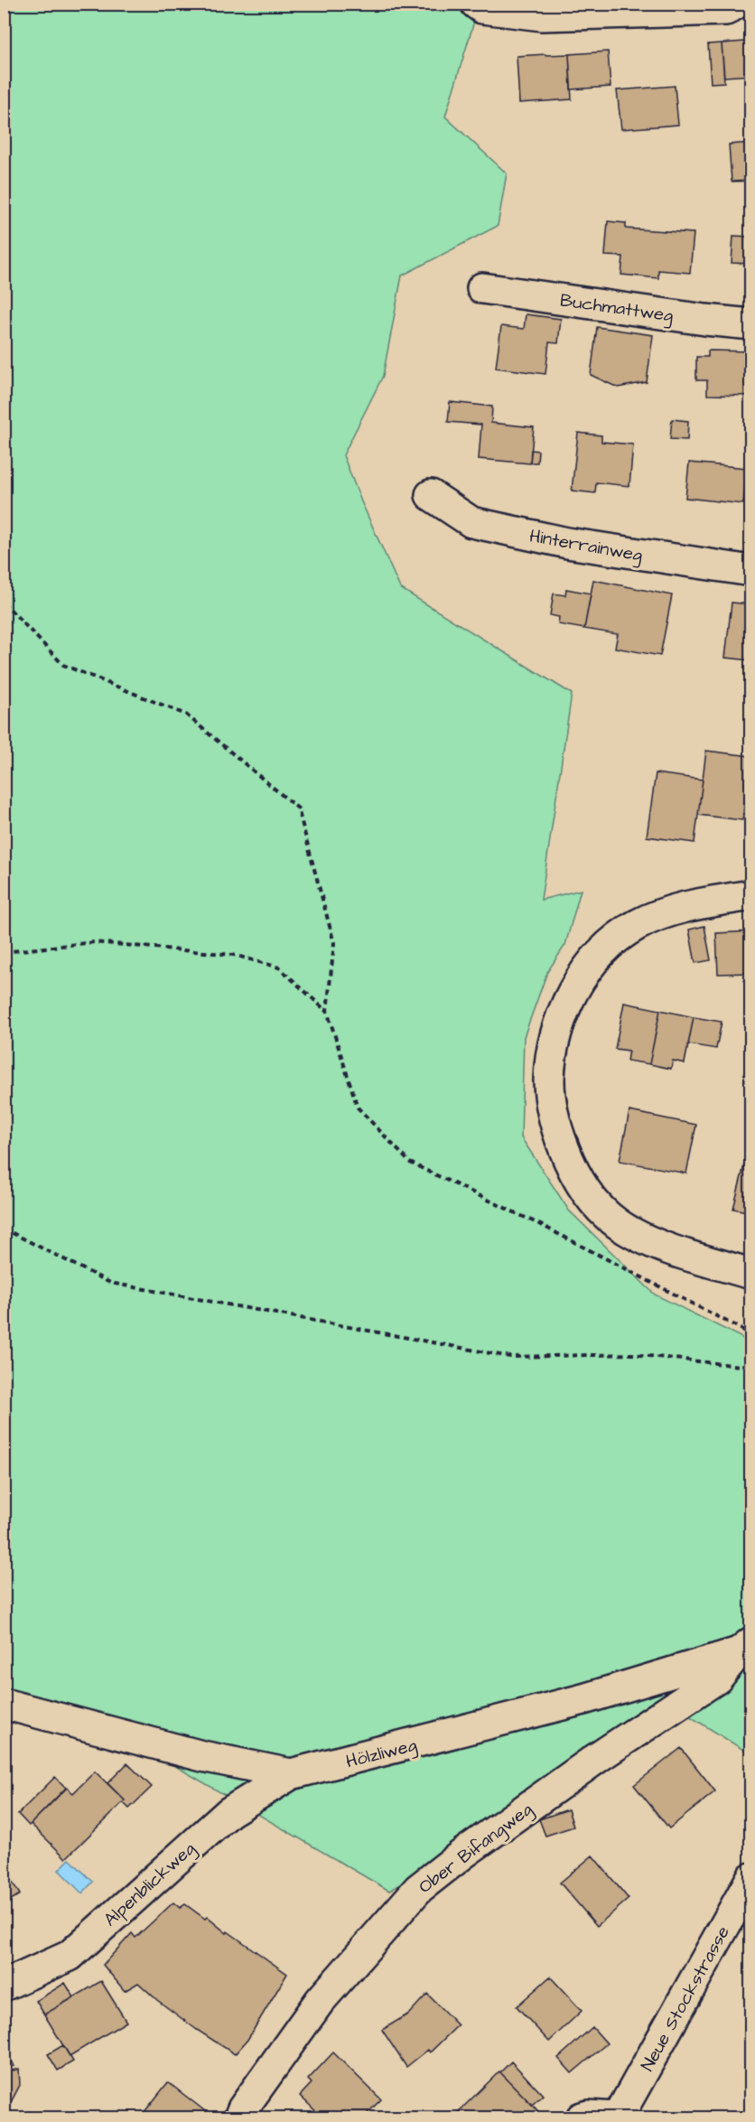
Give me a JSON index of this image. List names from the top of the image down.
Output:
{
  "streets": {
    "street": [
      "Buchmattweg",
      "Hinterrainweg",
      "Hölzliweg",
      "Ober Bifangweg",
      "Alpenblickweg",
      "Neue Stockstrasse"
    ]
  },
  "crossings": [
    ["Hölzliweg", "Ober Bifangweg"],
    ["Hölzliweg", "Alpenblickweg"]
  ]
}
